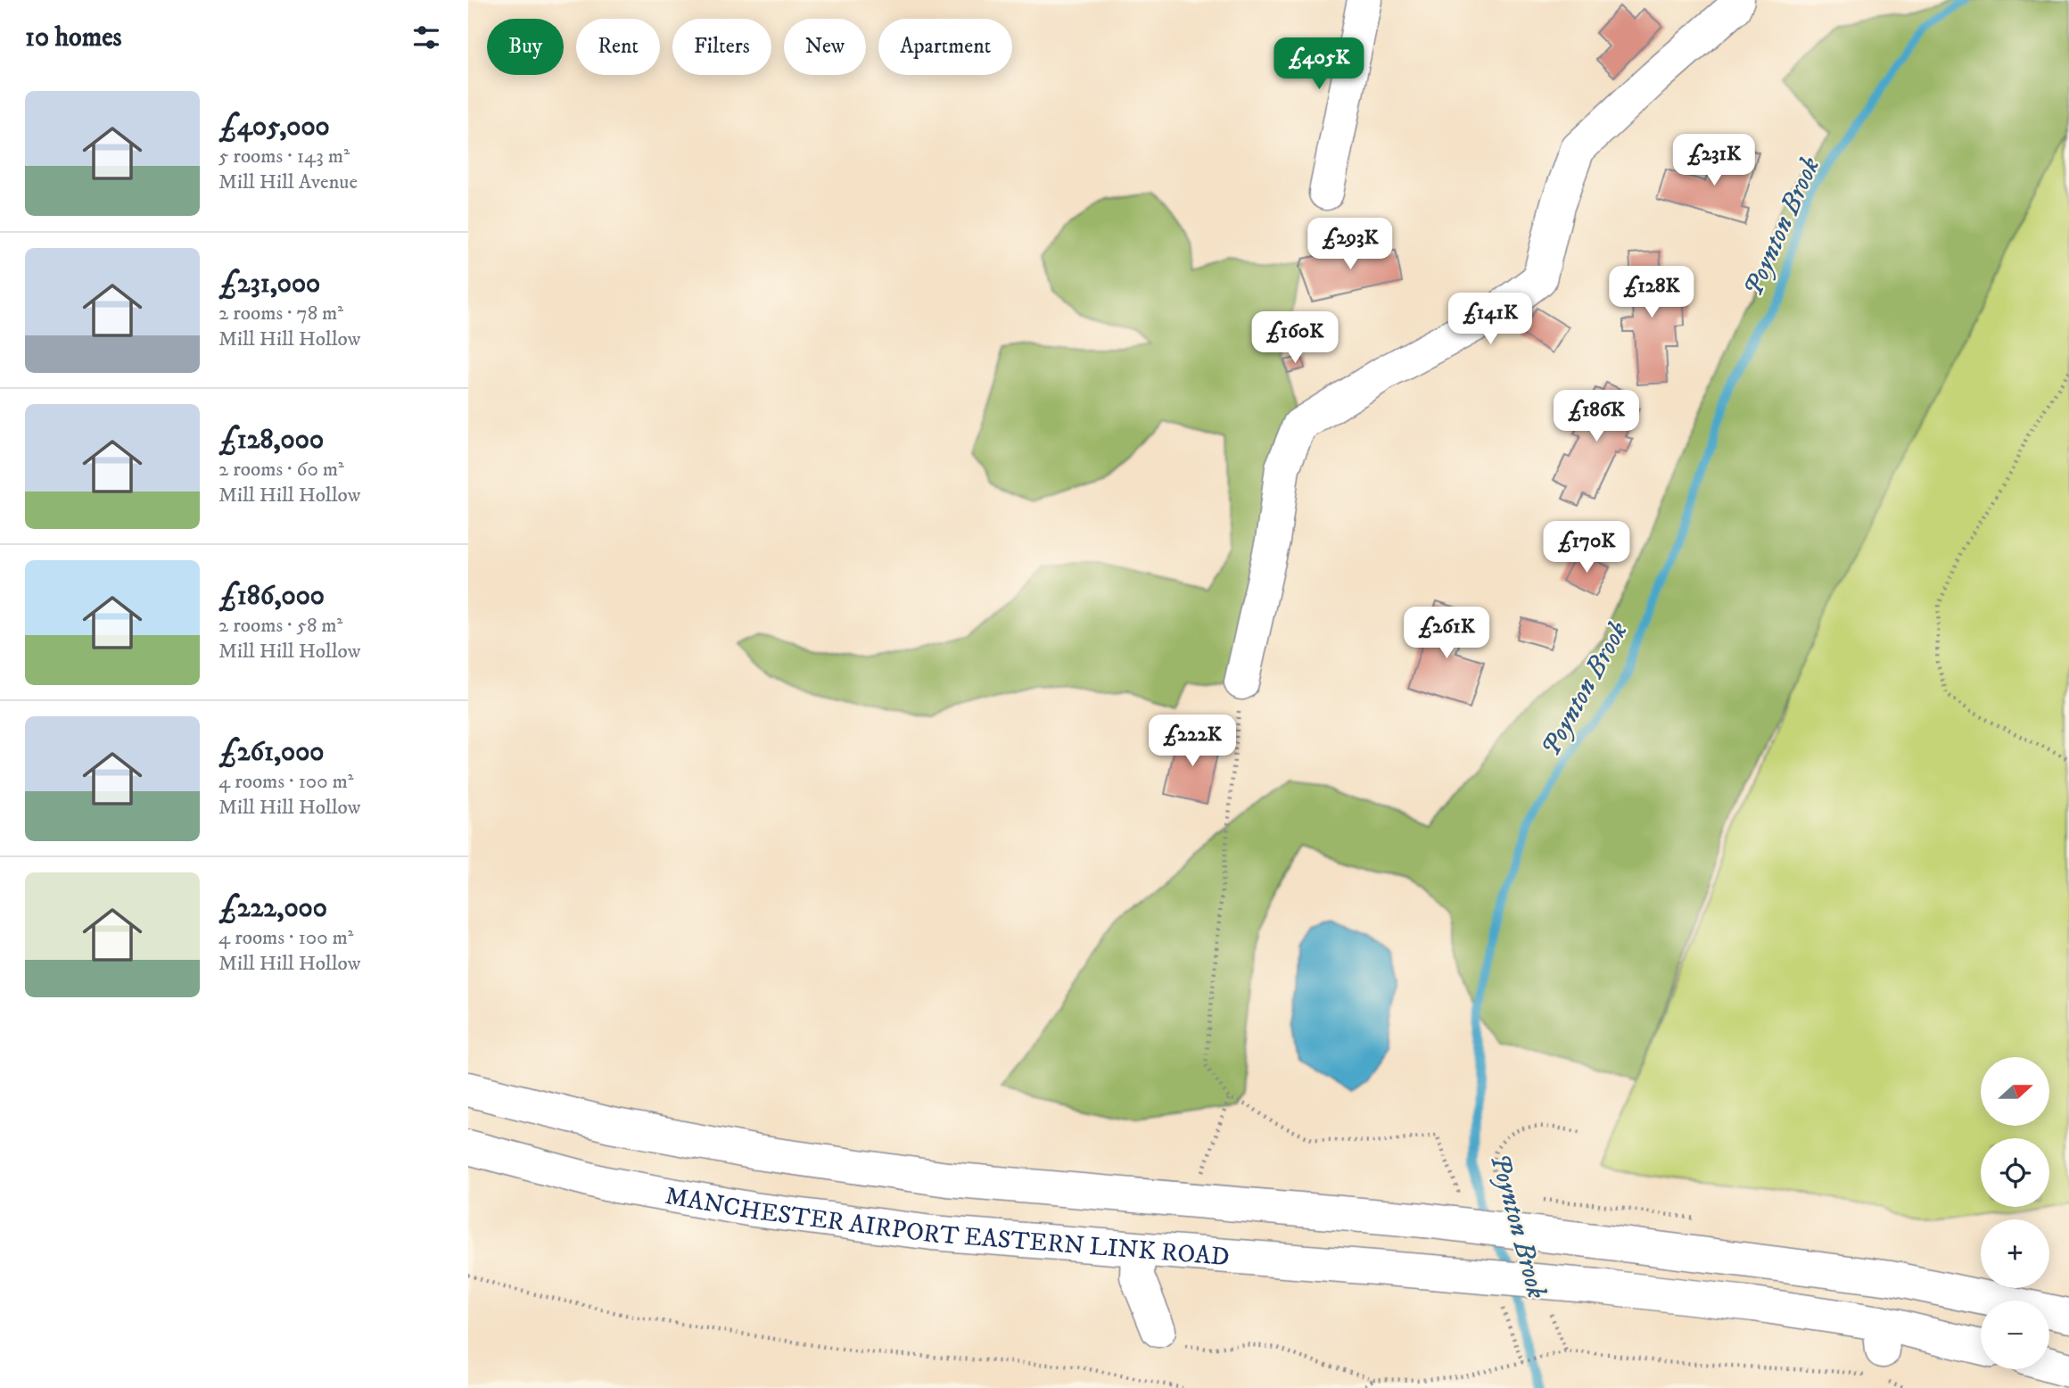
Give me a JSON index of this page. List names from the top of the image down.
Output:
{
  "streets": {
    "main road": ["MANCHESTER AIRPORT EASTERN LINK ROAD"]
  },
  "water": ["Poynton Brook"],
  "north": "right",
  "page": {
    "heading": "10 homes",
    "chip": [
      "Buy",
      "Rent",
      "Filters",
      "New",
      "Apartment"
    ],
    "price": [
      "£405K",
      "£231K",
      "£293K",
      "£128K",
      "£141K",
      "£160K",
      "£186K",
      "£170K",
      "£261K",
      "£222K"
    ],
    "list": [
      {
        "name": "£405,000",
        "note": "5 rooms · 143 m² · Mill Hill Avenue"
      },
      {
        "name": "£231,000",
        "note": "2 rooms · 78 m² · Mill Hill Hollow"
      },
      {
        "name": "£128,000",
        "note": "2 rooms · 60 m² · Mill Hill Hollow"
      },
      {
        "name": "£186,000",
        "note": "2 rooms · 58 m² · Mill Hill Hollow"
      },
      {
        "name": "£261,000",
        "note": "4 rooms · 100 m² · Mill Hill Hollow"
      },
      {
        "name": "£222,000",
        "note": "4 rooms · 100 m² · Mill Hill Hollow"
      }
    ],
    "map_buttons": ["+", "−"]
  }
}
